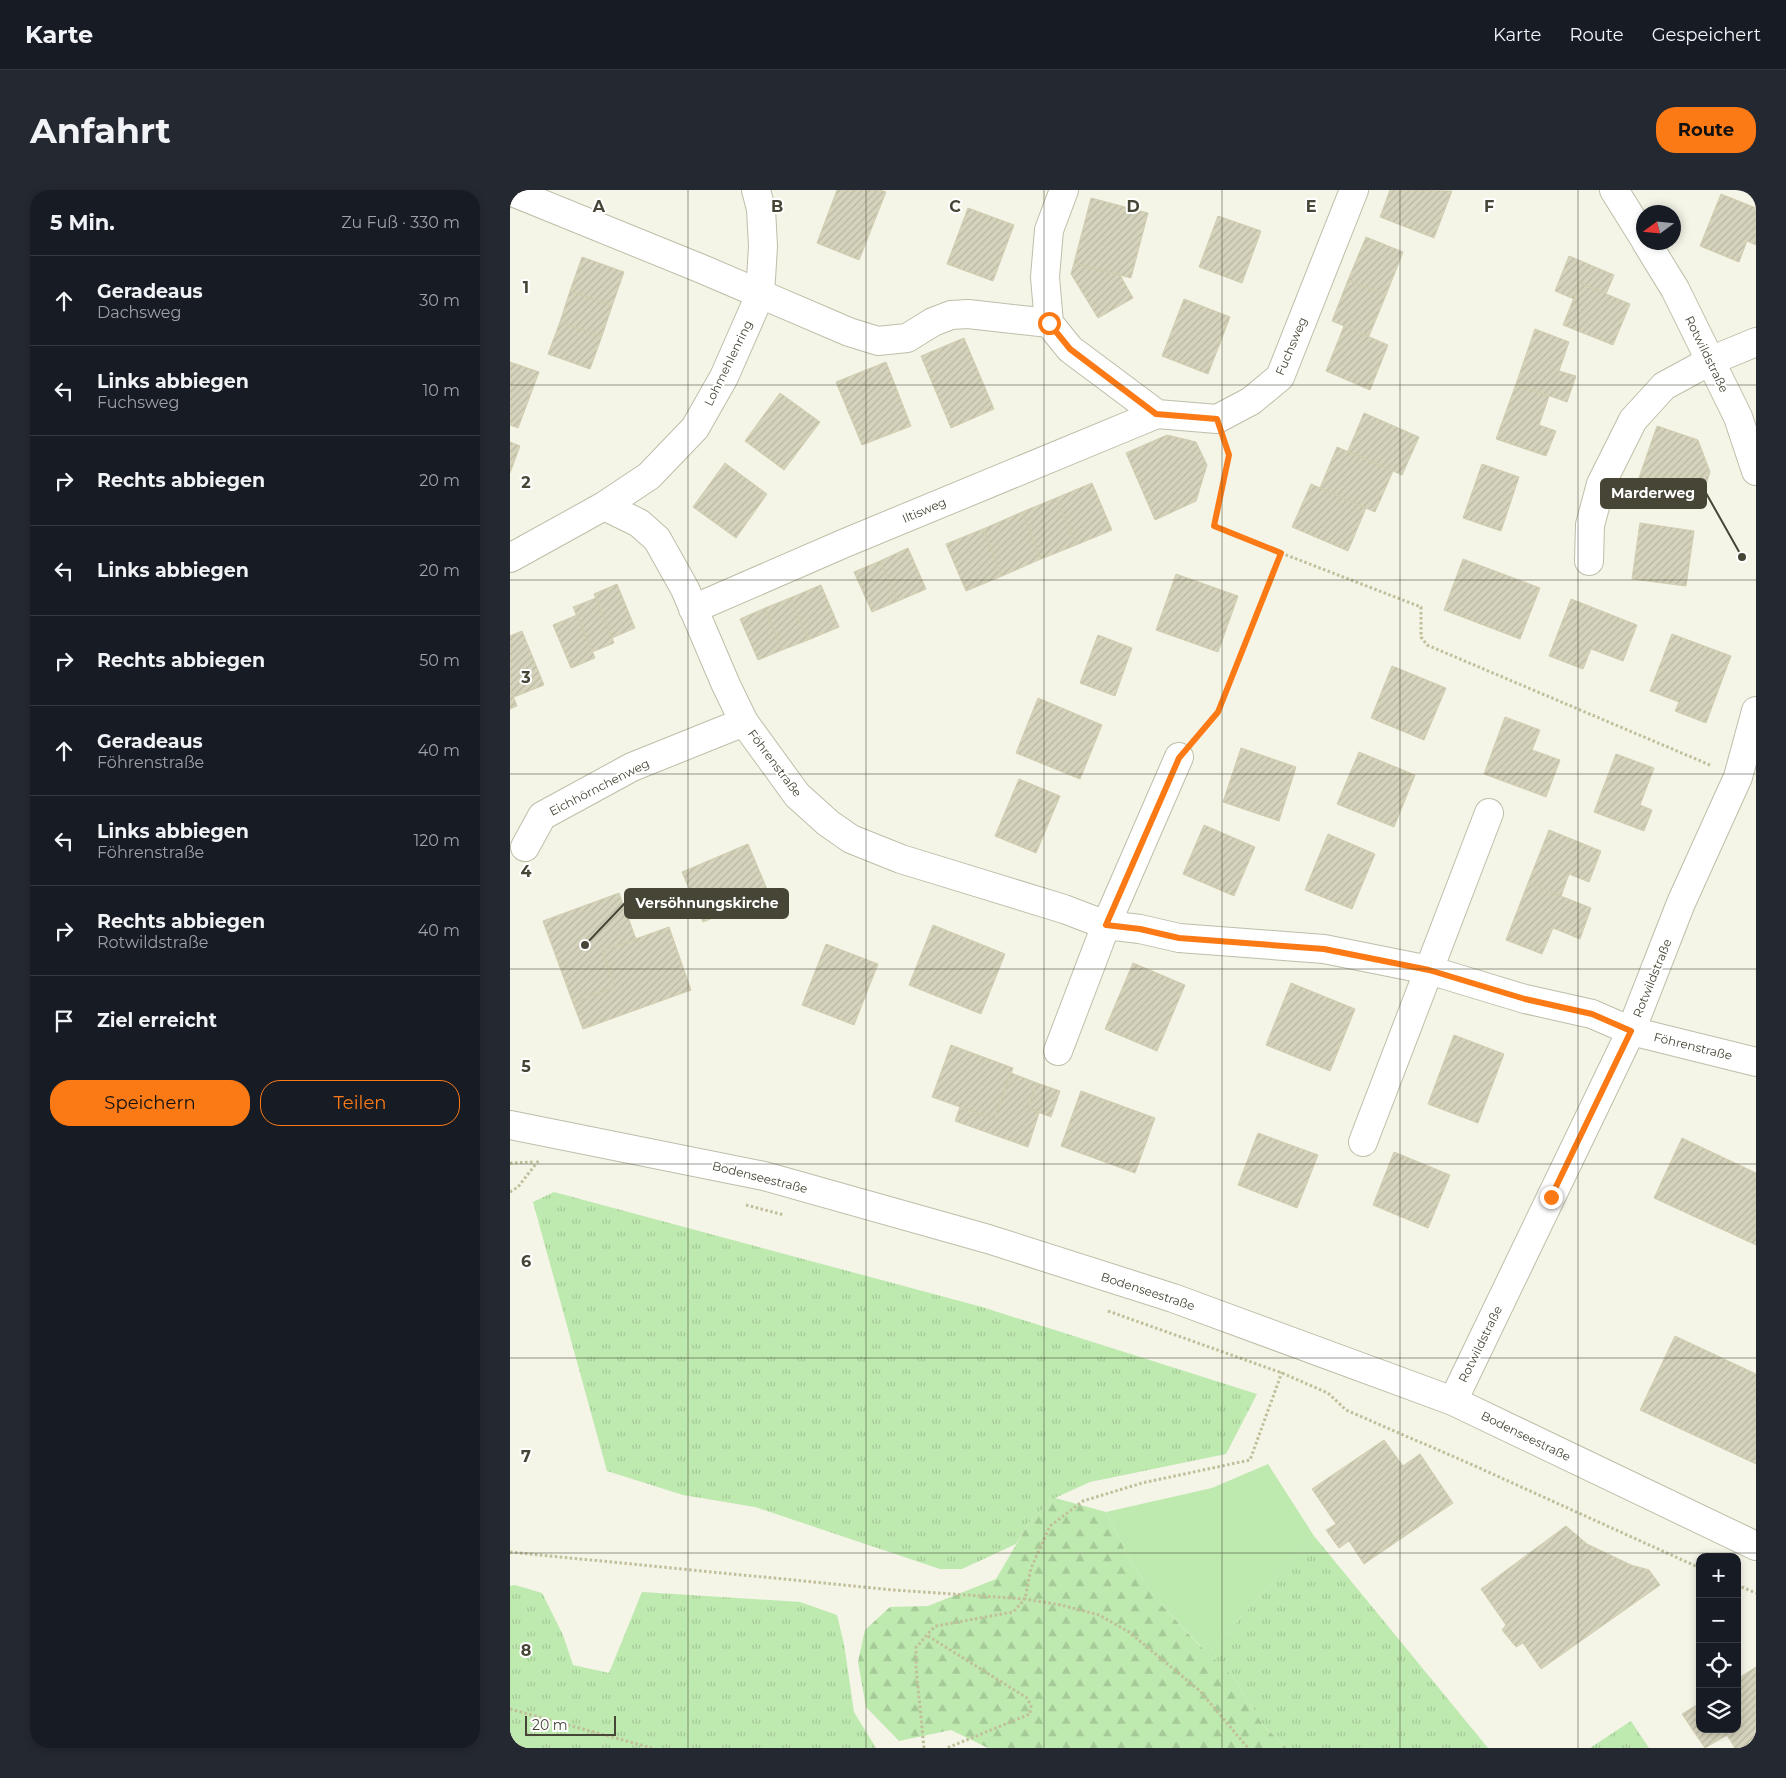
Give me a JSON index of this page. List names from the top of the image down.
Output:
{
  "streets": {
    "street": [
      "Fuchsweg",
      "Rotwildstraße",
      "Lohmehlenring",
      "Iltisweg",
      "Föhrenstraße",
      "Eichhörnchenweg",
      "Bodenseestraße"
    ]
  },
  "crossings": [
    ["Rotwildstraße", "Föhrenstraße"],
    ["Rotwildstraße", "Bodenseestraße"],
    ["Lohmehlenring", "Föhrenstraße"],
    ["Iltisweg", "Föhrenstraße"],
    ["Föhrenstraße", "Eichhörnchenweg"]
  ],
  "places": ["Marderweg", "Versöhnungskirche"],
  "scale_bar": "20 m",
  "north": "left",
  "page": {
    "header": "Karte",
    "nav": ["Karte", "Route", "Gespeichert"],
    "buttons": [
      "Route",
      ["Speichern", "Teilen"]
    ],
    "title": "Anfahrt",
    "heading": ["5 Min.", "Zu Fuß · 330 m"],
    "list": [
      ["Geradeaus", "Dachsweg", "30 m"],
      ["Links abbiegen", "Fuchsweg", "10 m"],
      ["Rechts abbiegen", "20 m"],
      ["Links abbiegen", "20 m"],
      ["Rechts abbiegen", "50 m"],
      ["Geradeaus", "Föhrenstraße", "40 m"],
      ["Links abbiegen", "Föhrenstraße", "120 m"],
      ["Rechts abbiegen", "Rotwildstraße", "40 m"],
      "Ziel erreicht"
    ],
    "map_buttons": ["+", "−"],
    "scale": "20 m"
  },
  "grid": {
    "columns": [
      "A",
      "B",
      "C",
      "D",
      "E",
      "F"
    ],
    "rows": [
      "1",
      "2",
      "3",
      "4",
      "5",
      "6",
      "7",
      "8"
    ]
  }
}
